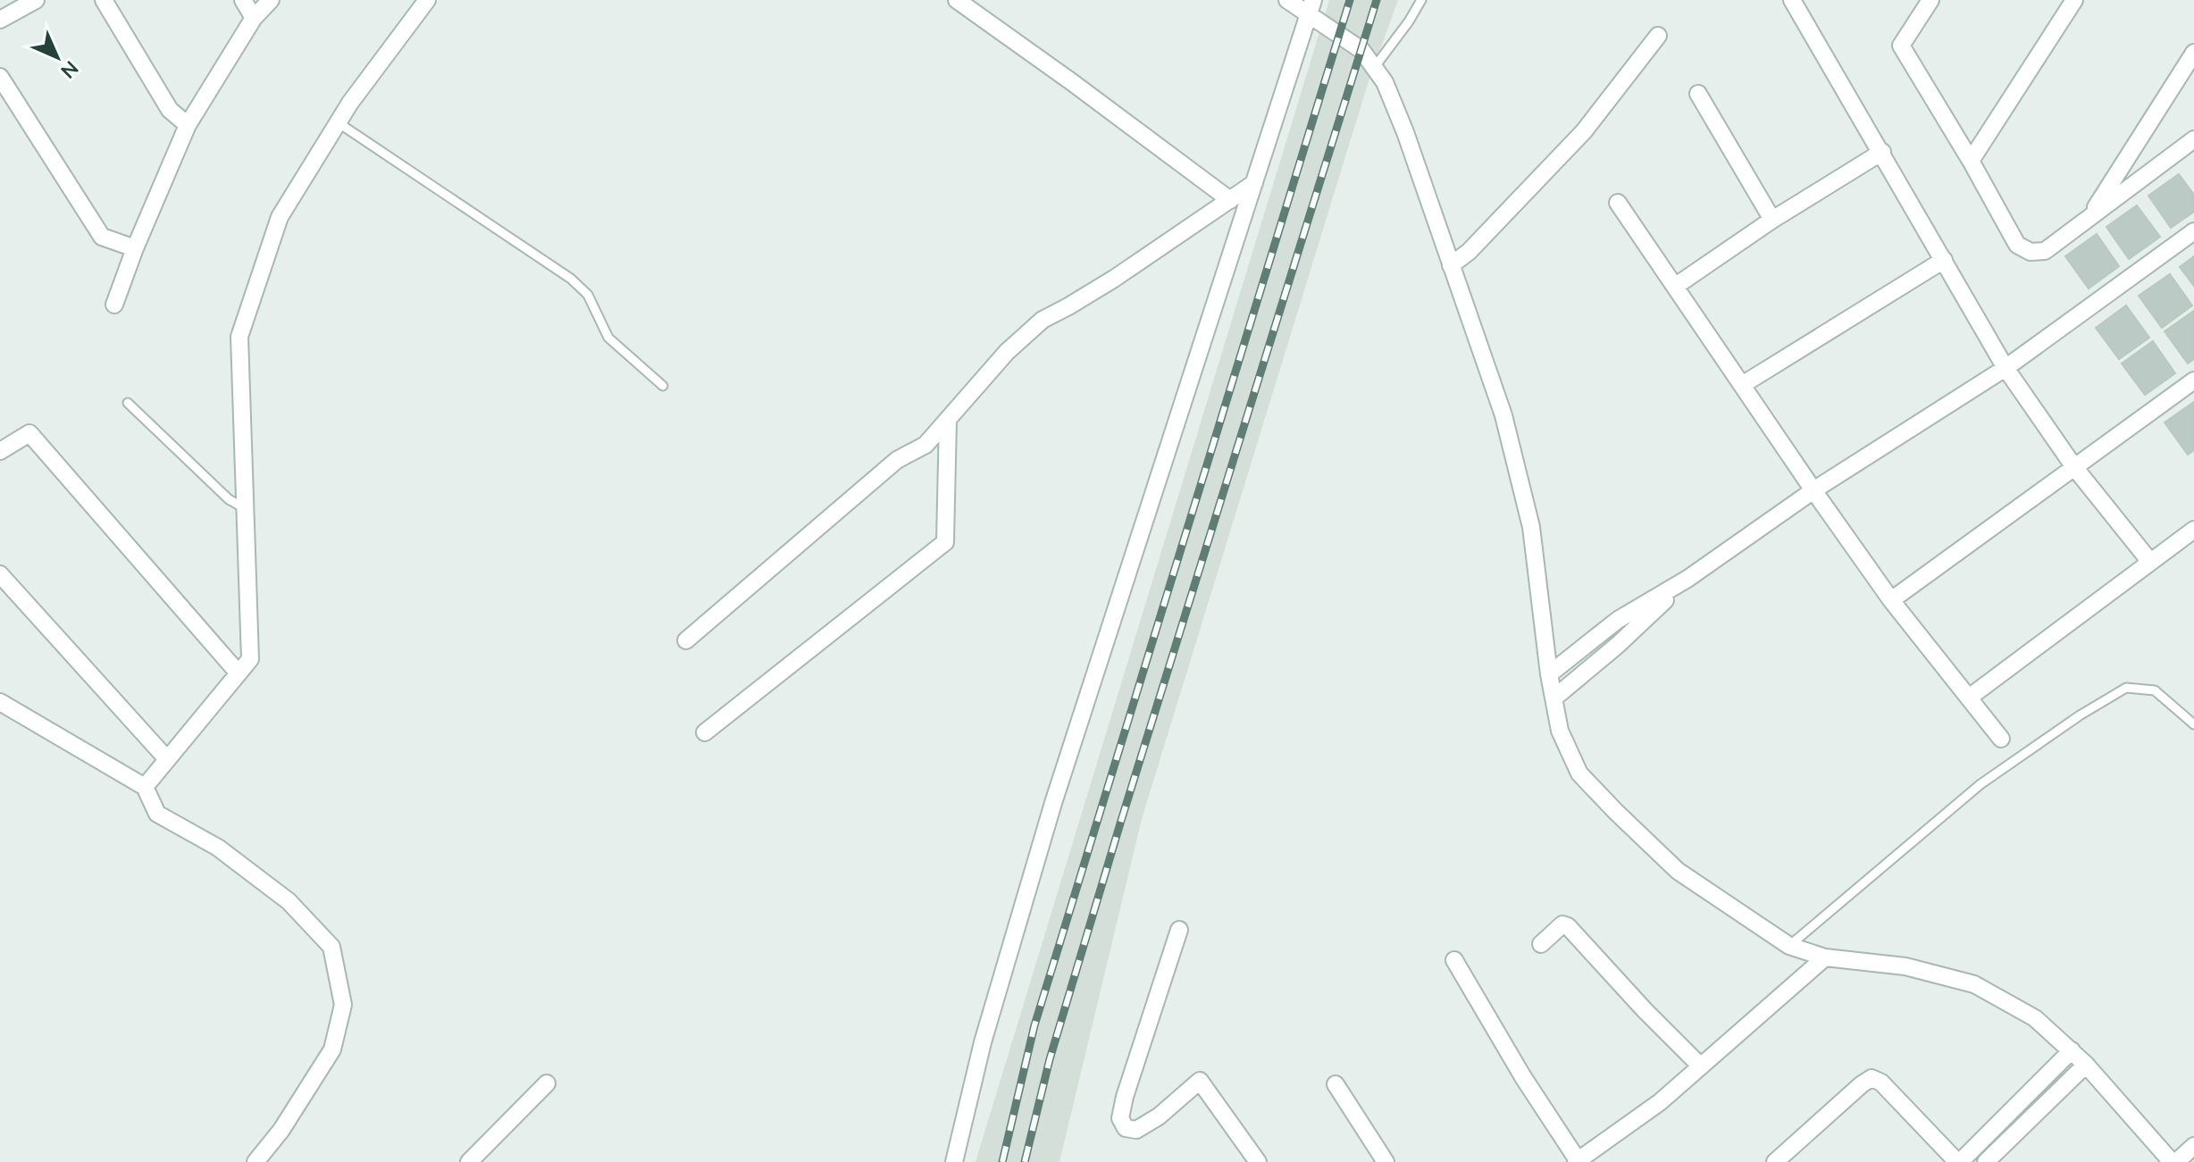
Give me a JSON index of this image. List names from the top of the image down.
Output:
{
  "north": "bottom right"
}
